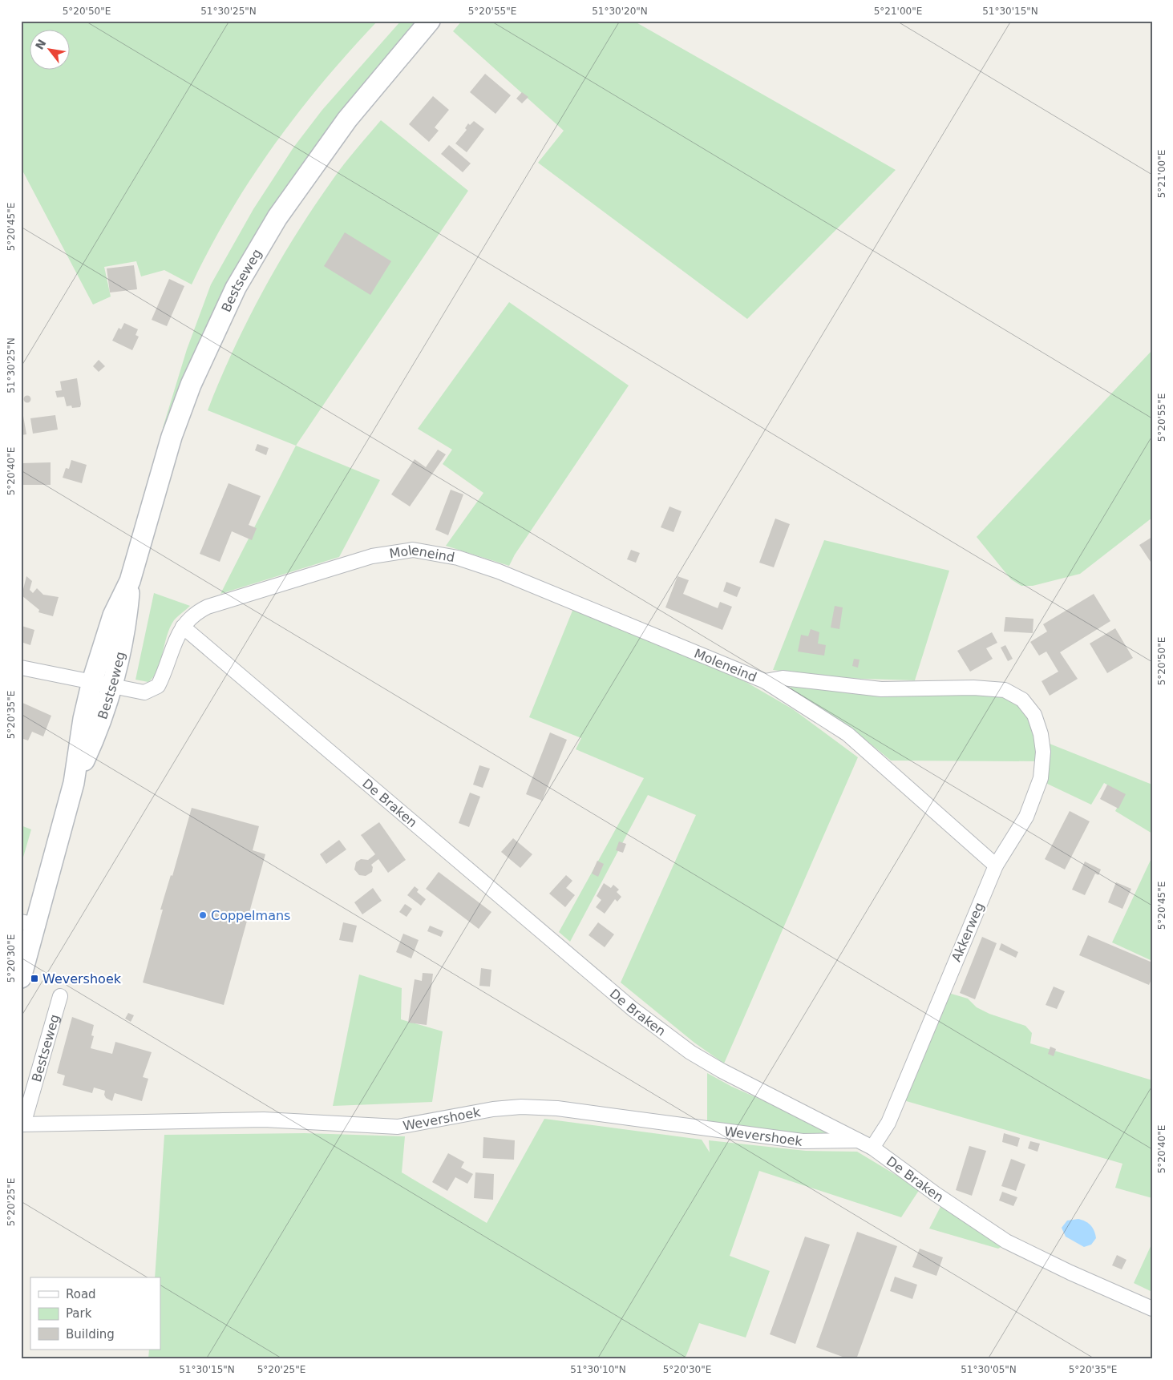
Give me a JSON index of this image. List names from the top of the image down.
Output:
{
  "streets": {
    "main road": ["Bestseweg"],
    "street": [
      "Moleneind",
      "De Braken",
      "Akkerweg",
      "Wevershoek"
    ]
  },
  "crossings": [
    ["Bestseweg", "Moleneind"],
    ["Bestseweg", "Wevershoek"],
    ["Moleneind", "De Braken"],
    ["Moleneind", "Akkerweg"],
    ["De Braken", "Akkerweg"],
    ["De Braken", "Wevershoek"]
  ],
  "places": {
    "other": ["Coppelmans"],
    "transit": ["Wevershoek"]
  },
  "legend": ["Road", "Park", "Building"],
  "north": "top left",
  "coordinates": [
    "5°20'50\"E",
    "51°30'25\"N",
    "5°20'55\"E",
    "51°30'20\"N",
    "5°21'00\"E",
    "51°30'15\"N",
    "5°20'45\"E",
    "5°20'40\"E",
    "5°20'35\"E",
    "5°20'30\"E",
    "5°20'25\"E",
    "51°30'10\"N",
    "51°30'05\"N"
  ]
}
